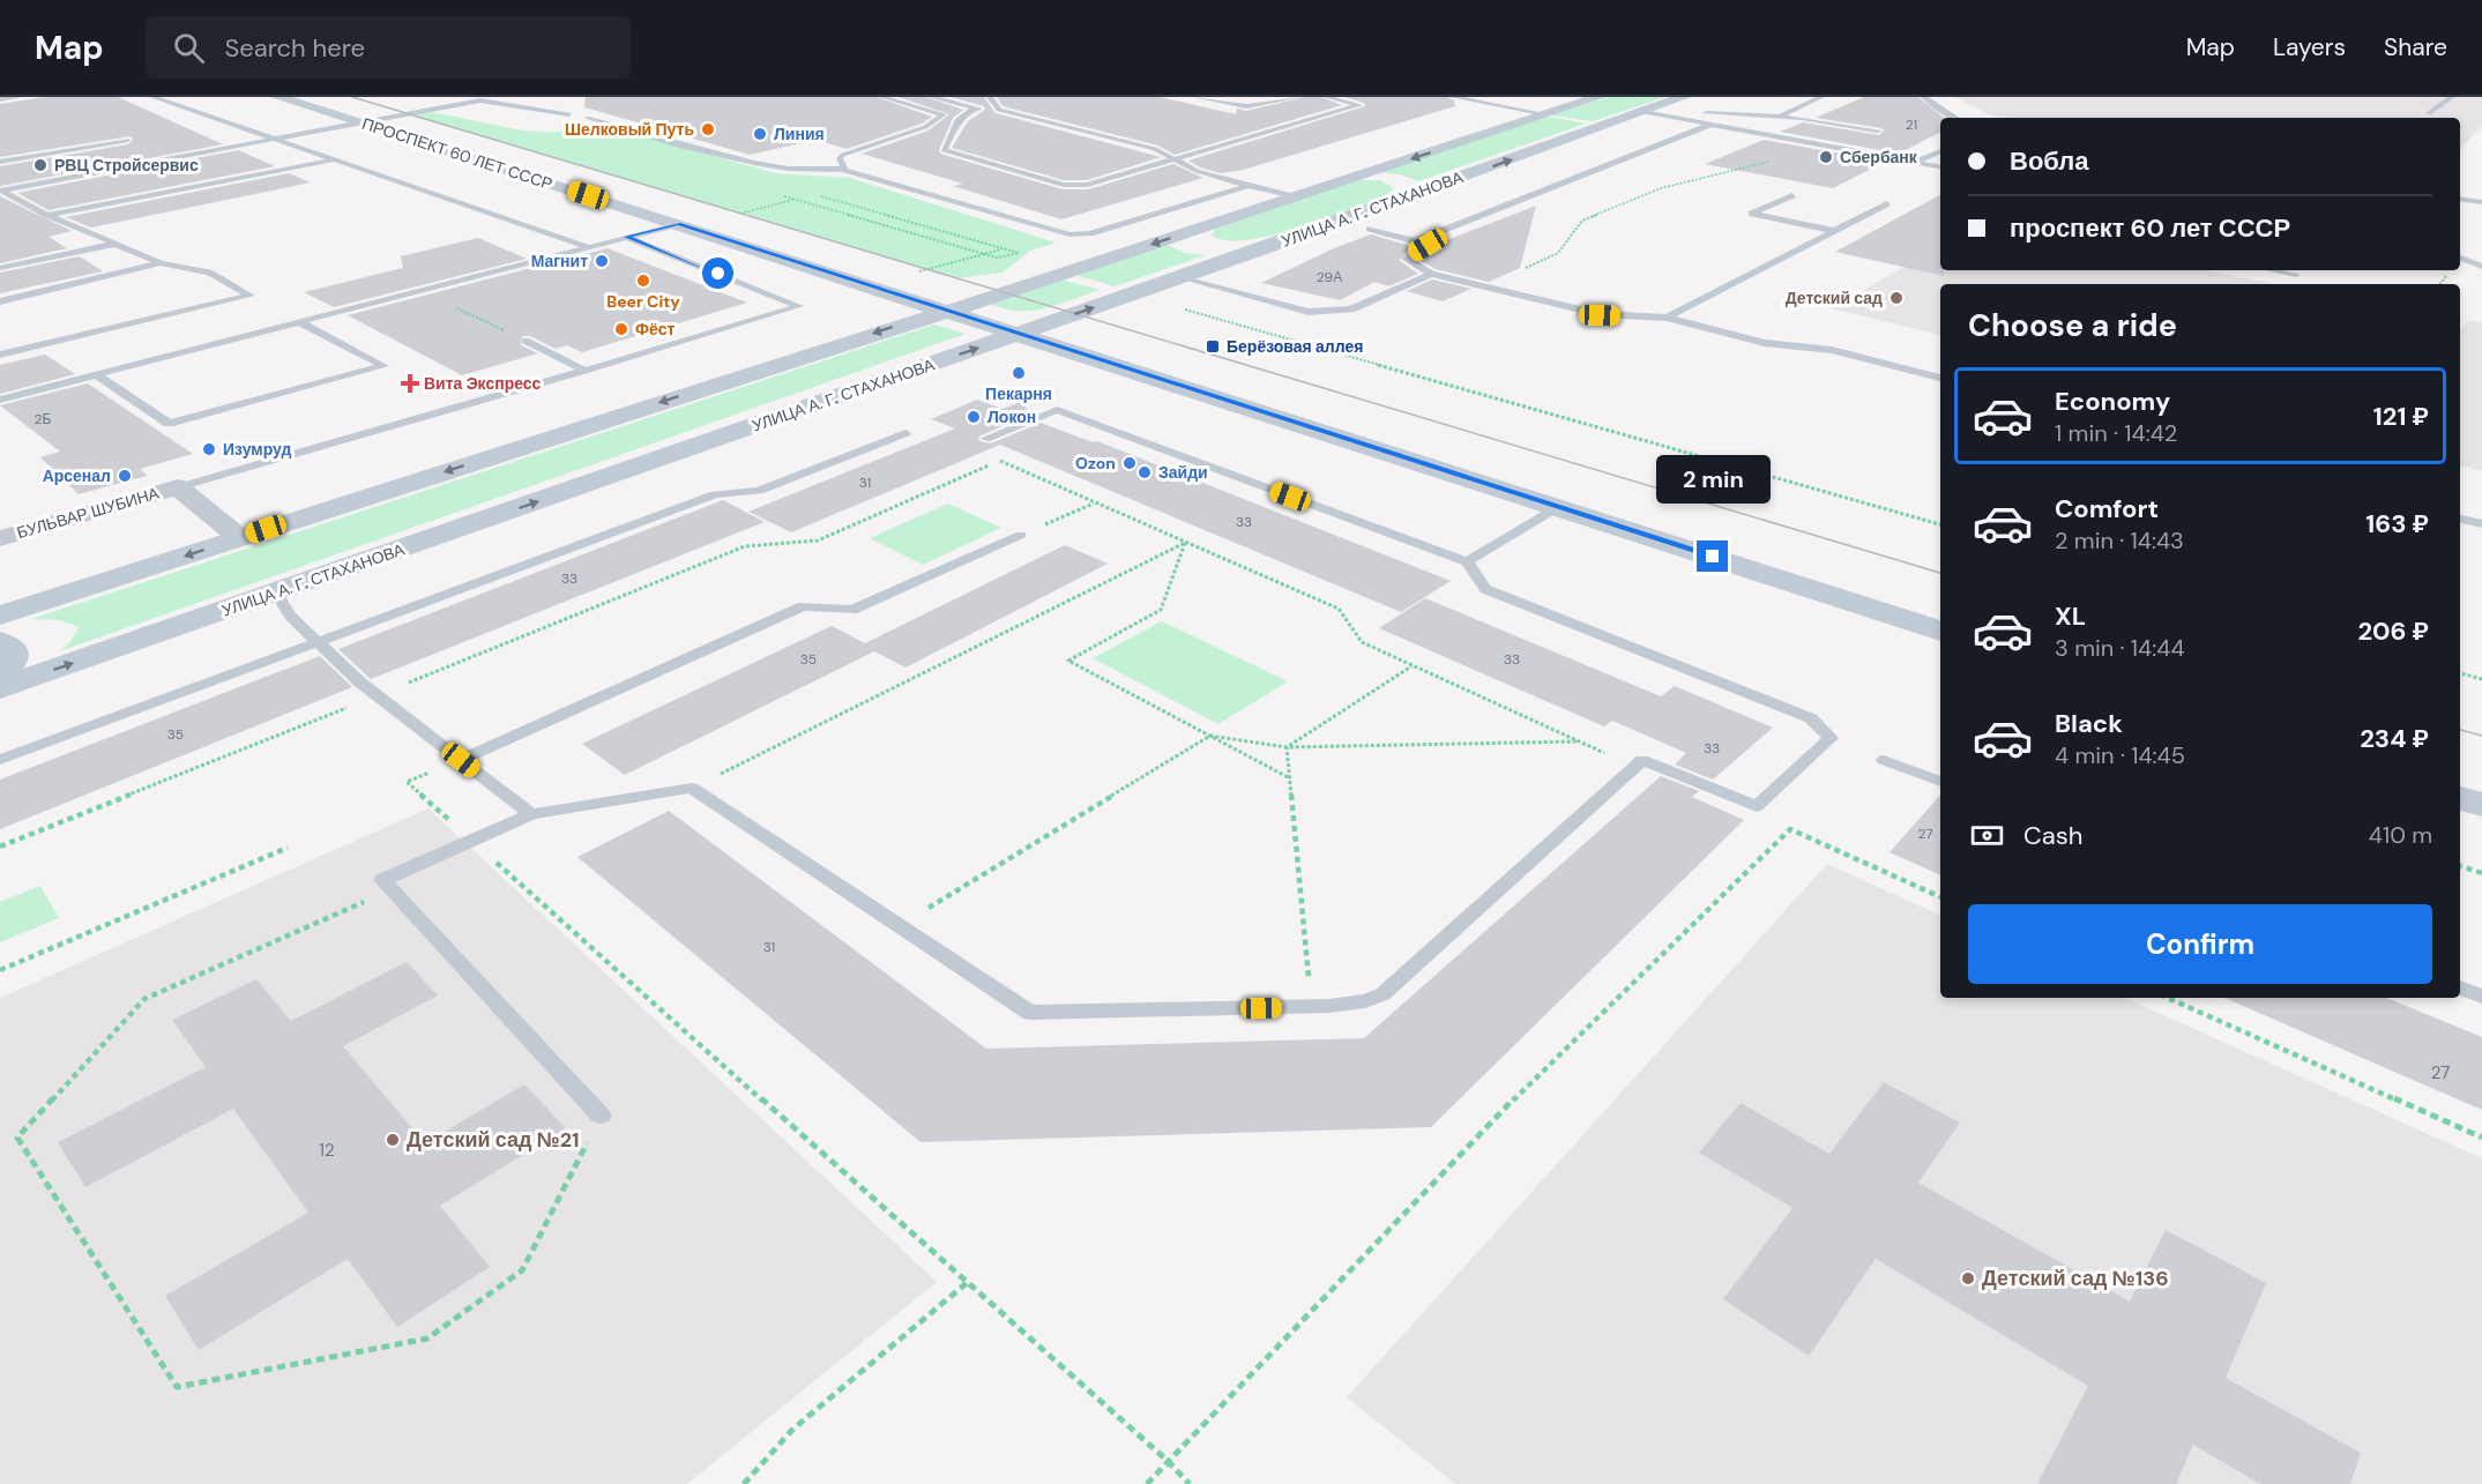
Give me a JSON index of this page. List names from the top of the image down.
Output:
{
  "streets": {
    "main road": ["ПРОСПЕКТ 60 ЛЕТ СССР", "УЛИЦА А. Г. СТАХАНОВА"],
    "street": ["БУЛЬВАР ШУБИНА"]
  },
  "crossings": [
    ["ПРОСПЕКТ 60 ЛЕТ СССР", "УЛИЦА А. Г. СТАХАНОВА"],
    ["УЛИЦА А. Г. СТАХАНОВА", "БУЛЬВАР ШУБИНА"]
  ],
  "places": {
    "other": [
      "Шелковый Путь",
      "Линия",
      "Сбербанк",
      "РВЦ Стройсервис",
      "Магнит",
      "Beer City",
      "Детский сад",
      "Фёст",
      "Пекарня",
      "Локон",
      "Изумруд",
      "Ozon",
      "Зайди",
      "Арсенал",
      "Детский сад №21",
      "Детский сад №136"
    ],
    "transit": ["Берёзовая аллея"],
    "health": ["Вита Экспресс"]
  },
  "house_numbers": [
    "21",
    "29А",
    "2Б",
    "31",
    "33",
    "33",
    "35",
    "33",
    "35",
    "33",
    "27",
    "31",
    "27",
    "12"
  ],
  "page": {
    "header": "Map",
    "search": "Search here",
    "nav": ["Map", "Layers", "Share"],
    "banner": ["Вобла", "проспект 60 лет СССР"],
    "heading": "Choose a ride",
    "list": [
      {
        "name": "Economy",
        "note": "1 min · 14:42",
        "value": "121 ₽"
      },
      {
        "name": "Comfort",
        "note": "2 min · 14:43",
        "value": "163 ₽"
      },
      {
        "name": "XL",
        "note": "3 min · 14:44",
        "value": "206 ₽"
      },
      {
        "name": "Black",
        "note": "4 min · 14:45",
        "value": "234 ₽"
      }
    ],
    "bubble": "2 min",
    "pay": ["Cash", "410 m"],
    "buttons": "Confirm"
  }
}
